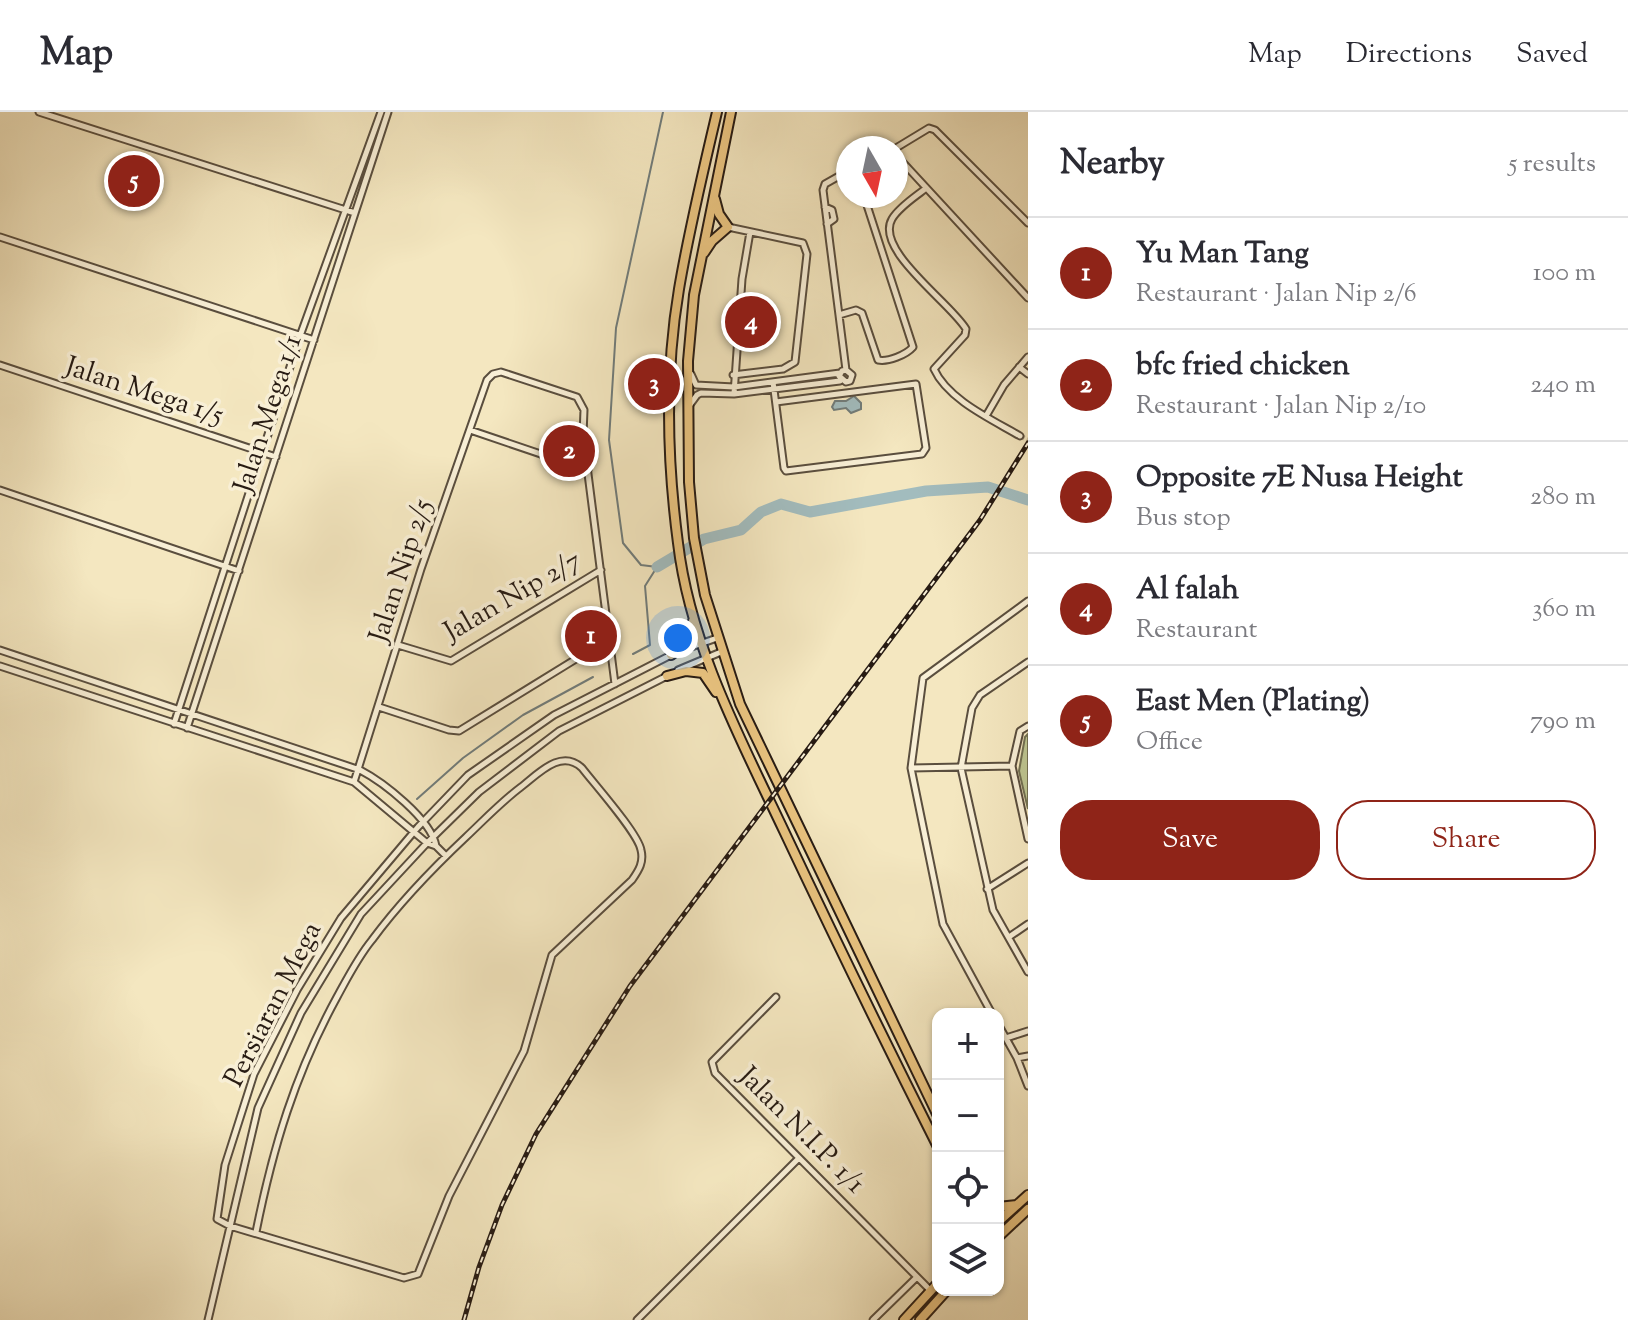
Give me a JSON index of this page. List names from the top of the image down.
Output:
{
  "streets": {
    "street": [
      "Jalan Mega 1/5",
      "Jalan Mega 1/1",
      "Jalan Nip 2/5",
      "Jalan Nip 2/7",
      "Persiaran Mega",
      "Jalan N.I.P. 1/1"
    ]
  },
  "crossings": [
    ["Jalan Mega 1/5", "Jalan Mega 1/1"],
    ["Jalan Nip 2/5", "Jalan Nip 2/7"]
  ],
  "north": "bottom",
  "page": {
    "header": "Map",
    "nav": ["Map", "Directions", "Saved"],
    "heading": ["Nearby", "5 results"],
    "pins": [
      "5",
      "4",
      "3",
      "2",
      "1"
    ],
    "list": [
      {
        "mark": "1",
        "name": "Yu Man Tang",
        "note": "Restaurant · Jalan Nip 2/6",
        "value": "100 m"
      },
      {
        "mark": "2",
        "name": "bfc fried chicken",
        "note": "Restaurant · Jalan Nip 2/10",
        "value": "240 m"
      },
      {
        "mark": "3",
        "name": "Opposite 7E Nusa Height",
        "note": "Bus stop",
        "value": "280 m"
      },
      {
        "mark": "4",
        "name": "Al falah",
        "note": "Restaurant",
        "value": "360 m"
      },
      {
        "mark": "5",
        "name": "East Men (Plating)",
        "note": "Office",
        "value": "790 m"
      }
    ],
    "buttons": ["Save", "Share"],
    "map_buttons": ["+", "−"]
  }
}
